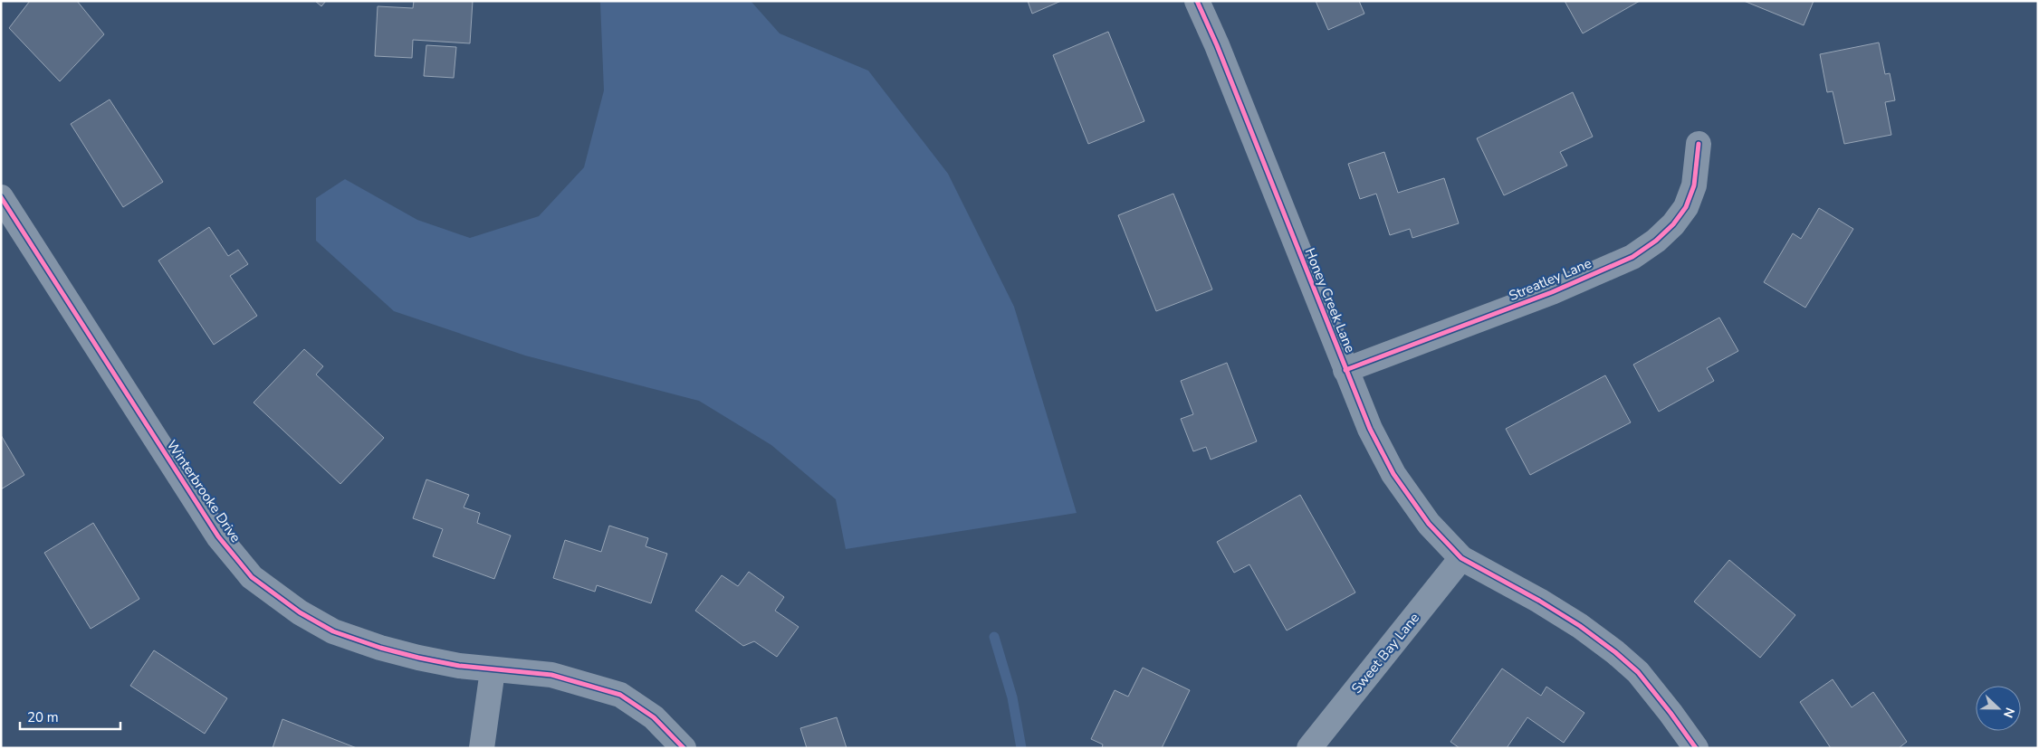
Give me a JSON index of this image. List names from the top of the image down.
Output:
{
  "streets": {
    "street": [
      "Streatley Lane",
      "Honey Creek Lane",
      "Winterbrooke Drive",
      "Sweet Bay Lane"
    ]
  },
  "crossings": [
    ["Streatley Lane", "Honey Creek Lane"],
    ["Honey Creek Lane", "Sweet Bay Lane"]
  ],
  "scale_bar": "20 m",
  "north": "right"
}
